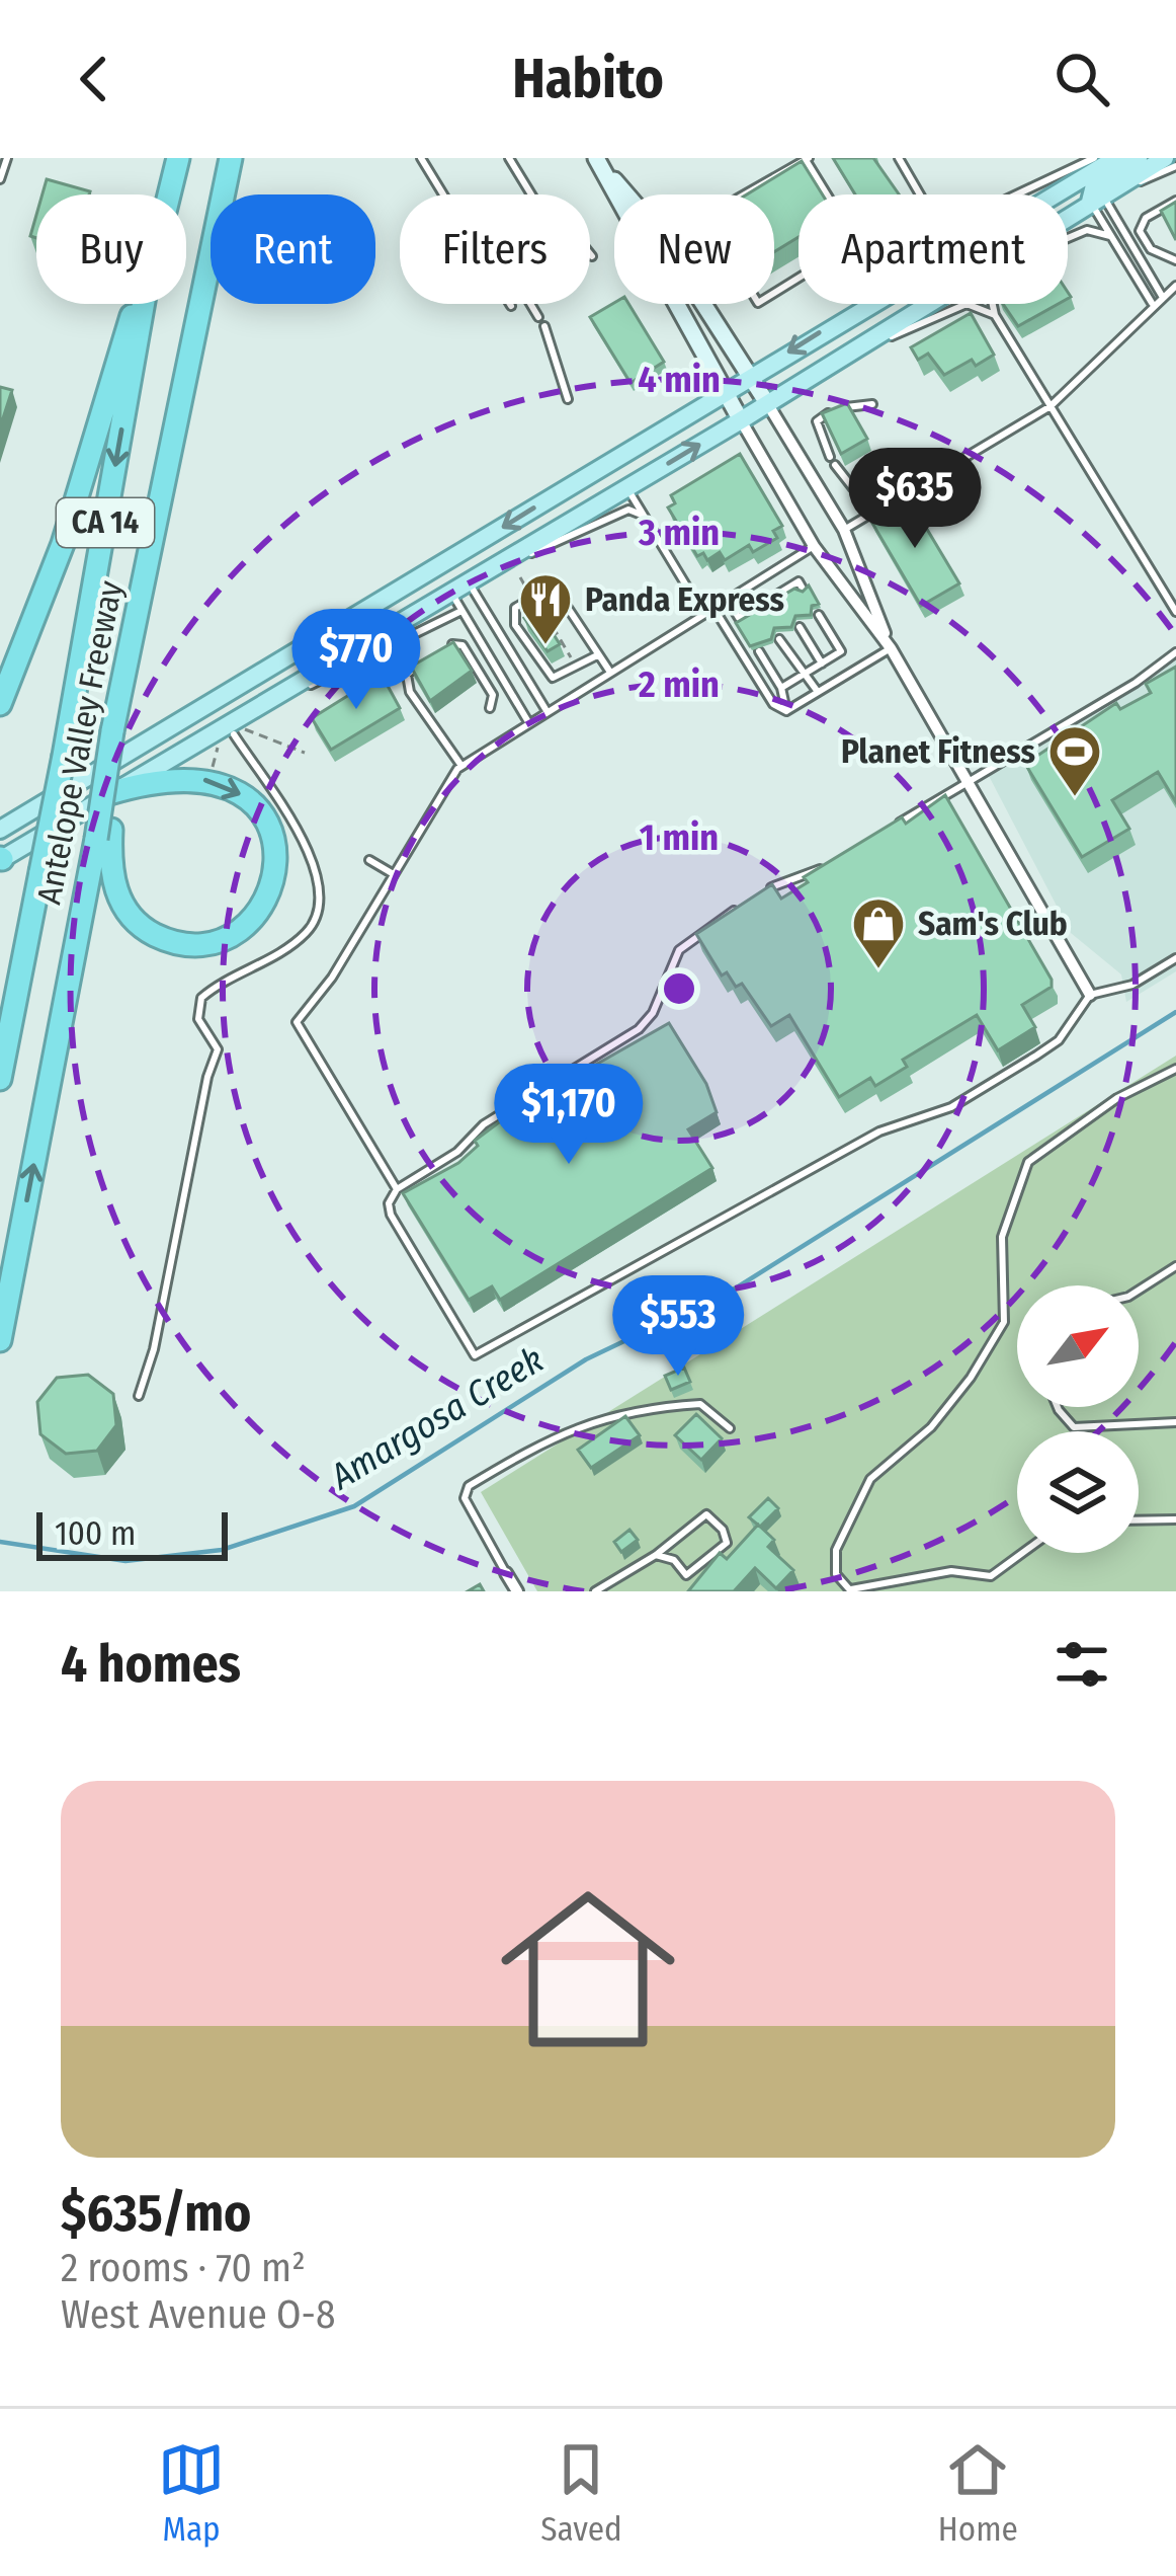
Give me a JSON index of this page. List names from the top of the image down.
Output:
{
  "streets": {
    "highway": ["CA 14", "Antelope Valley Freeway"]
  },
  "water": ["Amargosa Creek"],
  "places": {
    "restaurant": ["Panda Express"],
    "sports": ["Planet Fitness"],
    "shop": ["Sam's Club"]
  },
  "scale_bar": "100 m",
  "north": "top right",
  "page": {
    "header": "Habito",
    "chip": [
      "Buy",
      "Rent",
      "Filters",
      "New",
      "Apartment"
    ],
    "price": [
      "$635",
      "$770",
      "$1,170",
      "$553"
    ],
    "scale": "100 m",
    "heading": "4 homes",
    "list": [
      {
        "name": "$635/mo",
        "note": "2 rooms · 70 m² · West Avenue O-8"
      }
    ],
    "tabs": ["Map", "Saved", "Home"]
  },
  "rings": [
    "4 min",
    "3 min",
    "2 min",
    "1 min"
  ]
}
